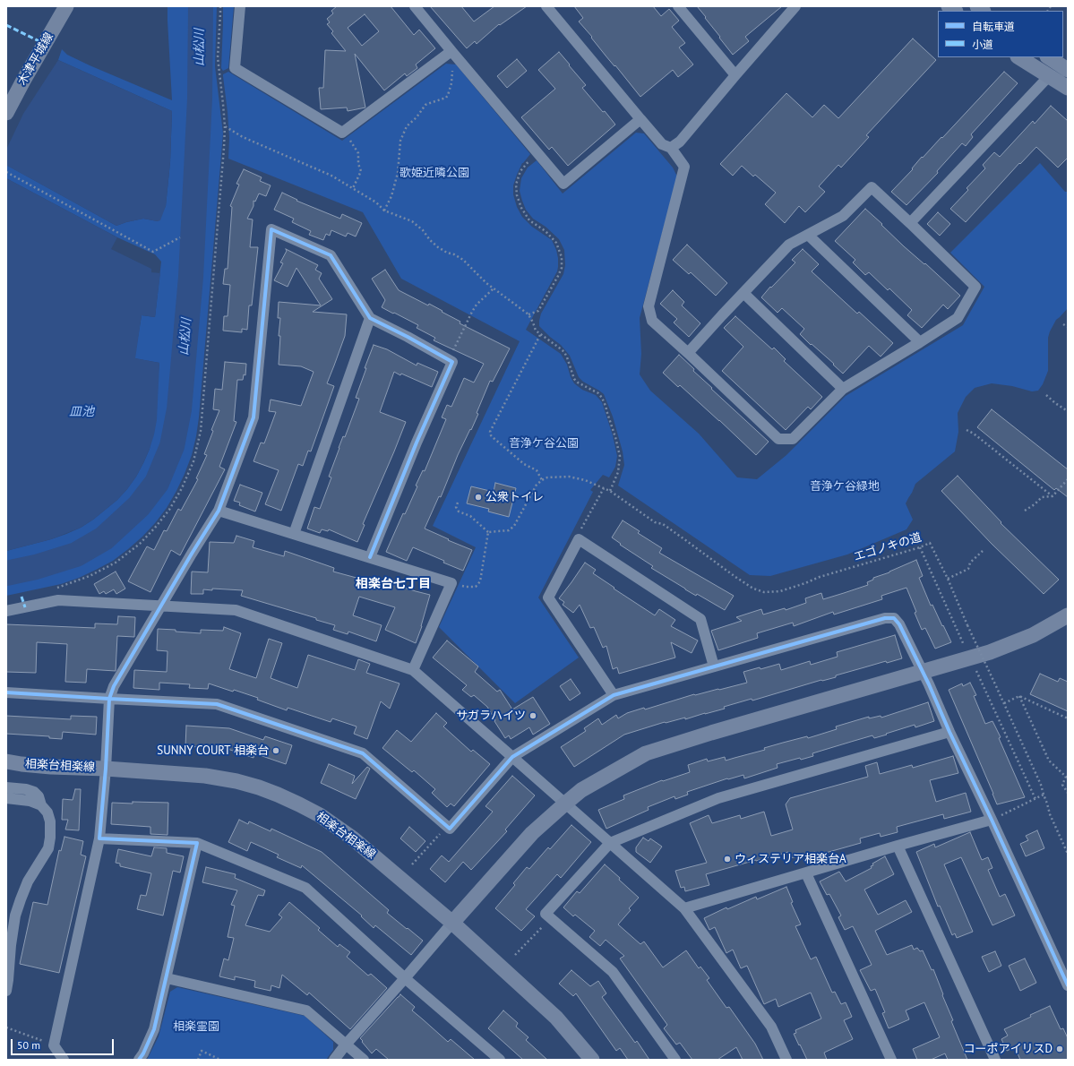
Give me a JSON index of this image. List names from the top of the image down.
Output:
{
  "streets": {
    "street": ["木津平城線", "相楽台相楽線"],
    "path": ["エゴノキの道"]
  },
  "districts": ["相楽台七丁目"],
  "water": ["山松川", "皿池"],
  "parks": [
    "歌姫近隣公園",
    "音浄ケ谷公園",
    "音浄ケ谷緑地",
    "相楽霊園"
  ],
  "places": [
    "公衆トイレ",
    "サガラハイツ",
    "SUNNY COURT 相楽台",
    "ウィステリア相楽台A",
    "コーポアイリスD"
  ],
  "legend": ["自転車道", "小道"],
  "scale_bar": "50 m"
}
